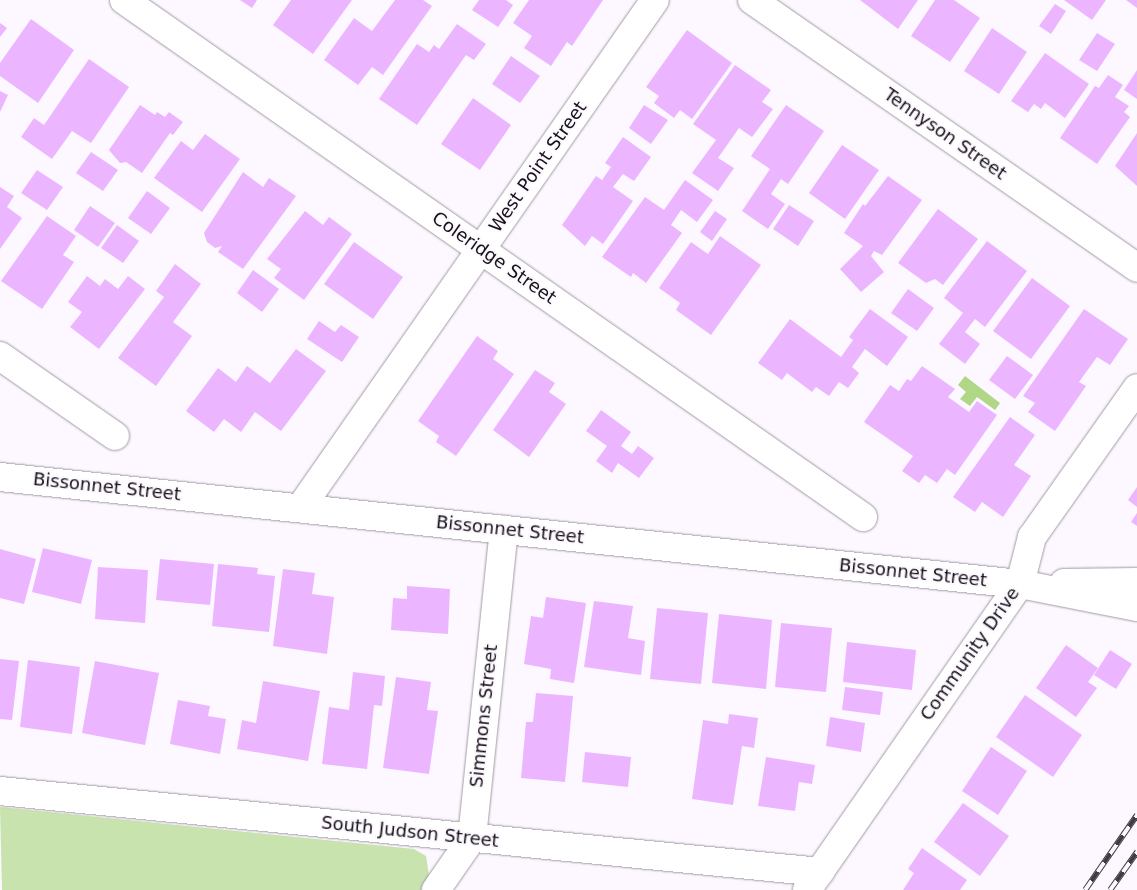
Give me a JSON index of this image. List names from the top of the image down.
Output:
{
  "streets": {
    "street": [
      "Tennyson Street",
      "West Point Street",
      "Coleridge Street",
      "Bissonnet Street",
      "Community Drive",
      "Simmons Street",
      "South Judson Street"
    ]
  },
  "crossings": [
    ["West Point Street", "Coleridge Street"],
    ["West Point Street", "Bissonnet Street"],
    ["Bissonnet Street", "Community Drive"],
    ["Bissonnet Street", "Simmons Street"],
    ["Community Drive", "South Judson Street"],
    ["Simmons Street", "South Judson Street"]
  ]
}
